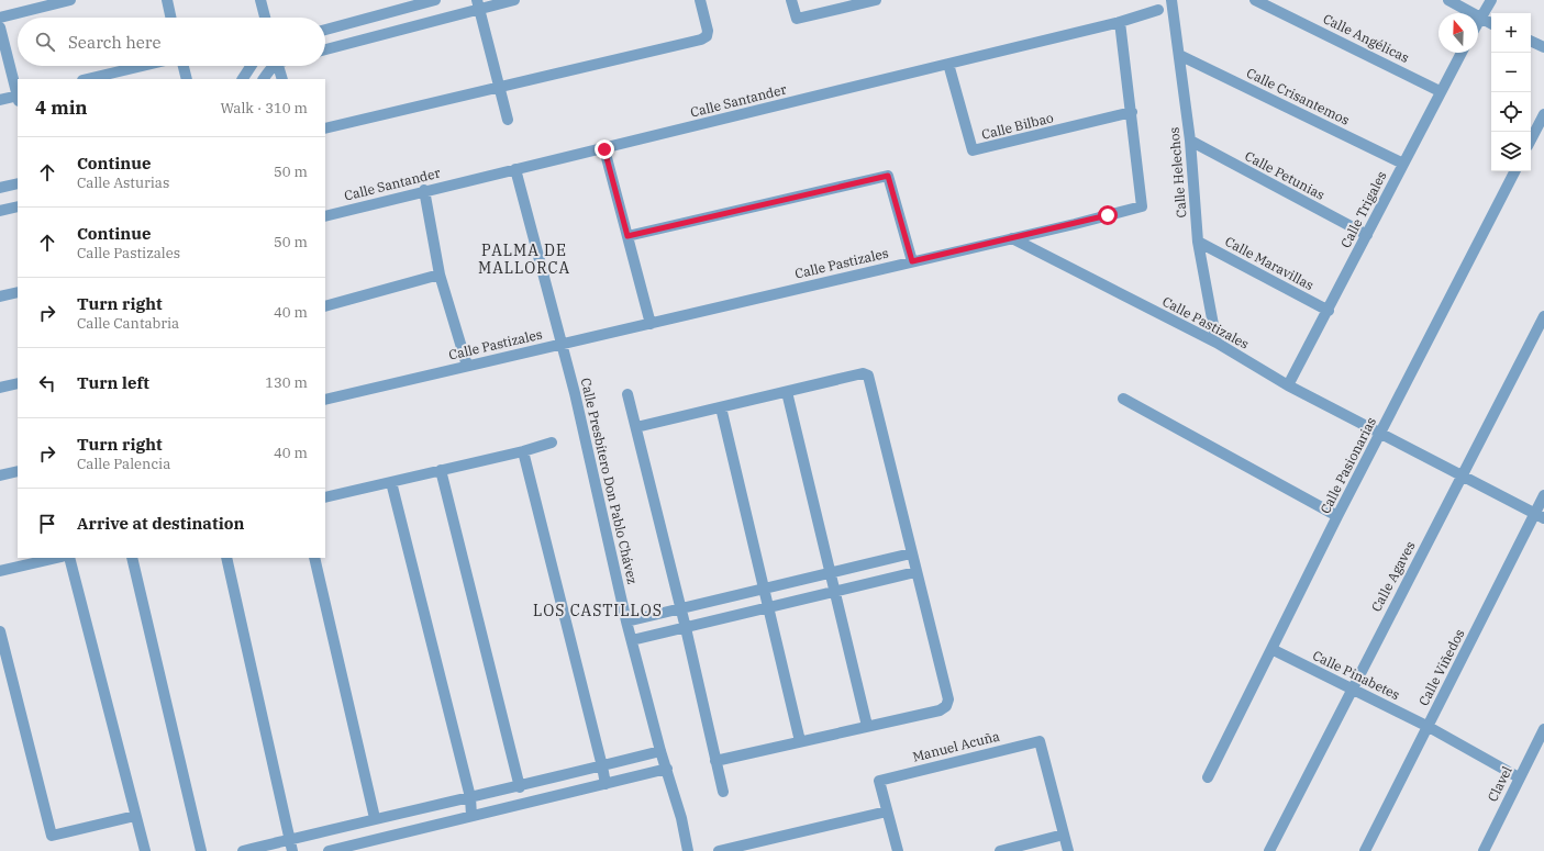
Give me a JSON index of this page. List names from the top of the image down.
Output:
{
  "streets": {
    "street": [
      "Calle Angélicas",
      "Calle Crisantemos",
      "Calle Santander",
      "Calle Bilbao",
      "Calle Helechos",
      "Calle Petunias",
      "Calle Trigales",
      "Calle Pastizales",
      "Calle Maravillas",
      "Calle Pasionarias",
      "Calle Presbítero Don Pablo Chávez",
      "Calle Agaves",
      "Calle Viñedos",
      "Calle Pinabetes",
      "Manuel Acuña",
      "Clavel"
    ]
  },
  "crossings": [
    ["Calle Angélicas", "Calle Trigales"],
    ["Calle Crisantemos", "Calle Helechos"],
    ["Calle Crisantemos", "Calle Trigales"],
    ["Calle Santander", "Calle Bilbao"],
    ["Calle Santander", "Calle Presbítero Don Pablo Chávez"],
    ["Calle Helechos", "Calle Petunias"],
    ["Calle Helechos", "Calle Pastizales"],
    ["Calle Helechos", "Calle Maravillas"],
    ["Calle Petunias", "Calle Trigales"],
    ["Calle Trigales", "Calle Pastizales"],
    ["Calle Trigales", "Calle Maravillas"],
    ["Calle Pastizales", "Calle Pasionarias"],
    ["Calle Pastizales", "Calle Presbítero Don Pablo Chávez"],
    ["Calle Pastizales", "Calle Agaves"],
    ["Calle Pastizales", "Calle Viñedos"],
    ["Calle Pasionarias", "Calle Pinabetes"],
    ["Calle Agaves", "Calle Pinabetes"],
    ["Calle Viñedos", "Calle Pinabetes"],
    ["Calle Pinabetes", "Clavel"]
  ],
  "districts": ["PALMA DE MALLORCA", "LOS CASTILLOS"],
  "north": "top",
  "page": {
    "map_buttons": ["+", "−"],
    "search": "Search here",
    "heading": ["4 min", "Walk · 310 m"],
    "list": [
      ["Continue", "Calle Asturias", "50 m"],
      ["Continue", "Calle Pastizales", "50 m"],
      ["Turn right", "Calle Cantabria", "40 m"],
      ["Turn left", "130 m"],
      ["Turn right", "Calle Palencia", "40 m"],
      "Arrive at destination"
    ]
  }
}
